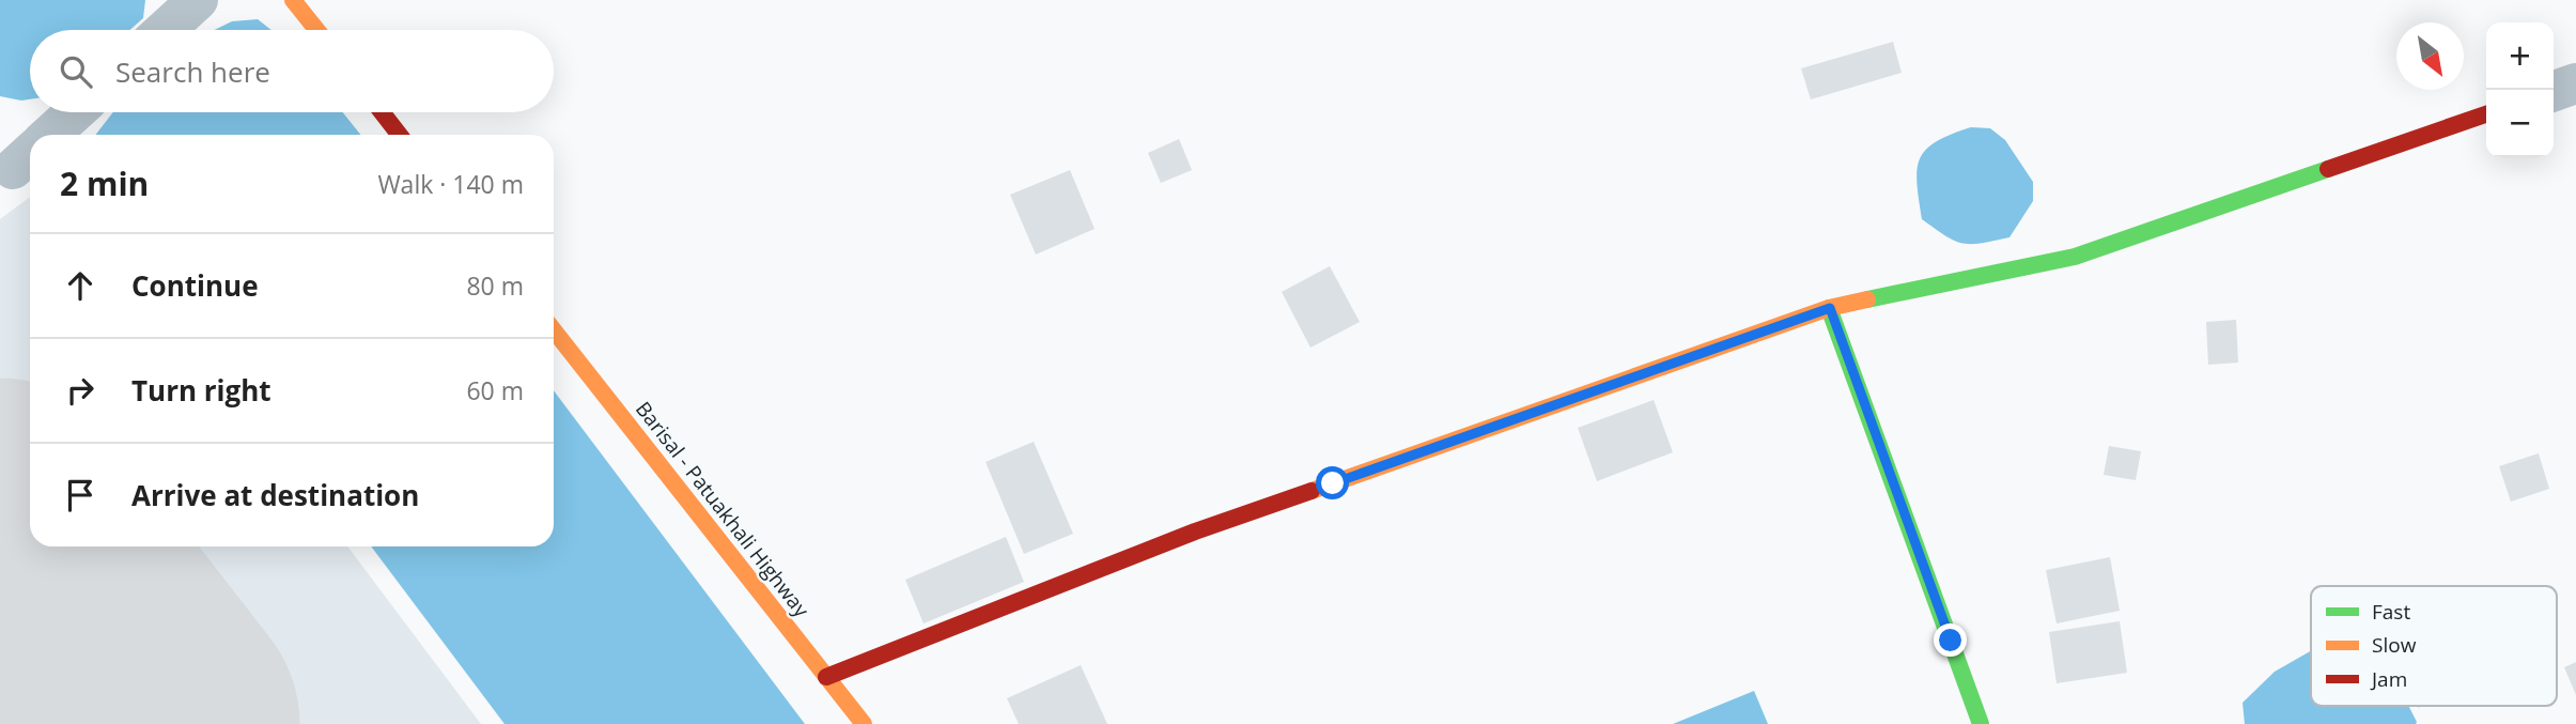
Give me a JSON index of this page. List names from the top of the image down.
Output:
{
  "streets": {
    "main road": ["Barisal - Patuakhali Highway"]
  },
  "legend": ["Fast", "Slow", "Jam"],
  "north": "bottom right",
  "page": {
    "map_buttons": ["+", "−"],
    "search": "Search here",
    "heading": ["2 min", "Walk · 140 m"],
    "list": [
      ["Continue", "80 m"],
      ["Turn right", "60 m"],
      "Arrive at destination"
    ]
  }
}
